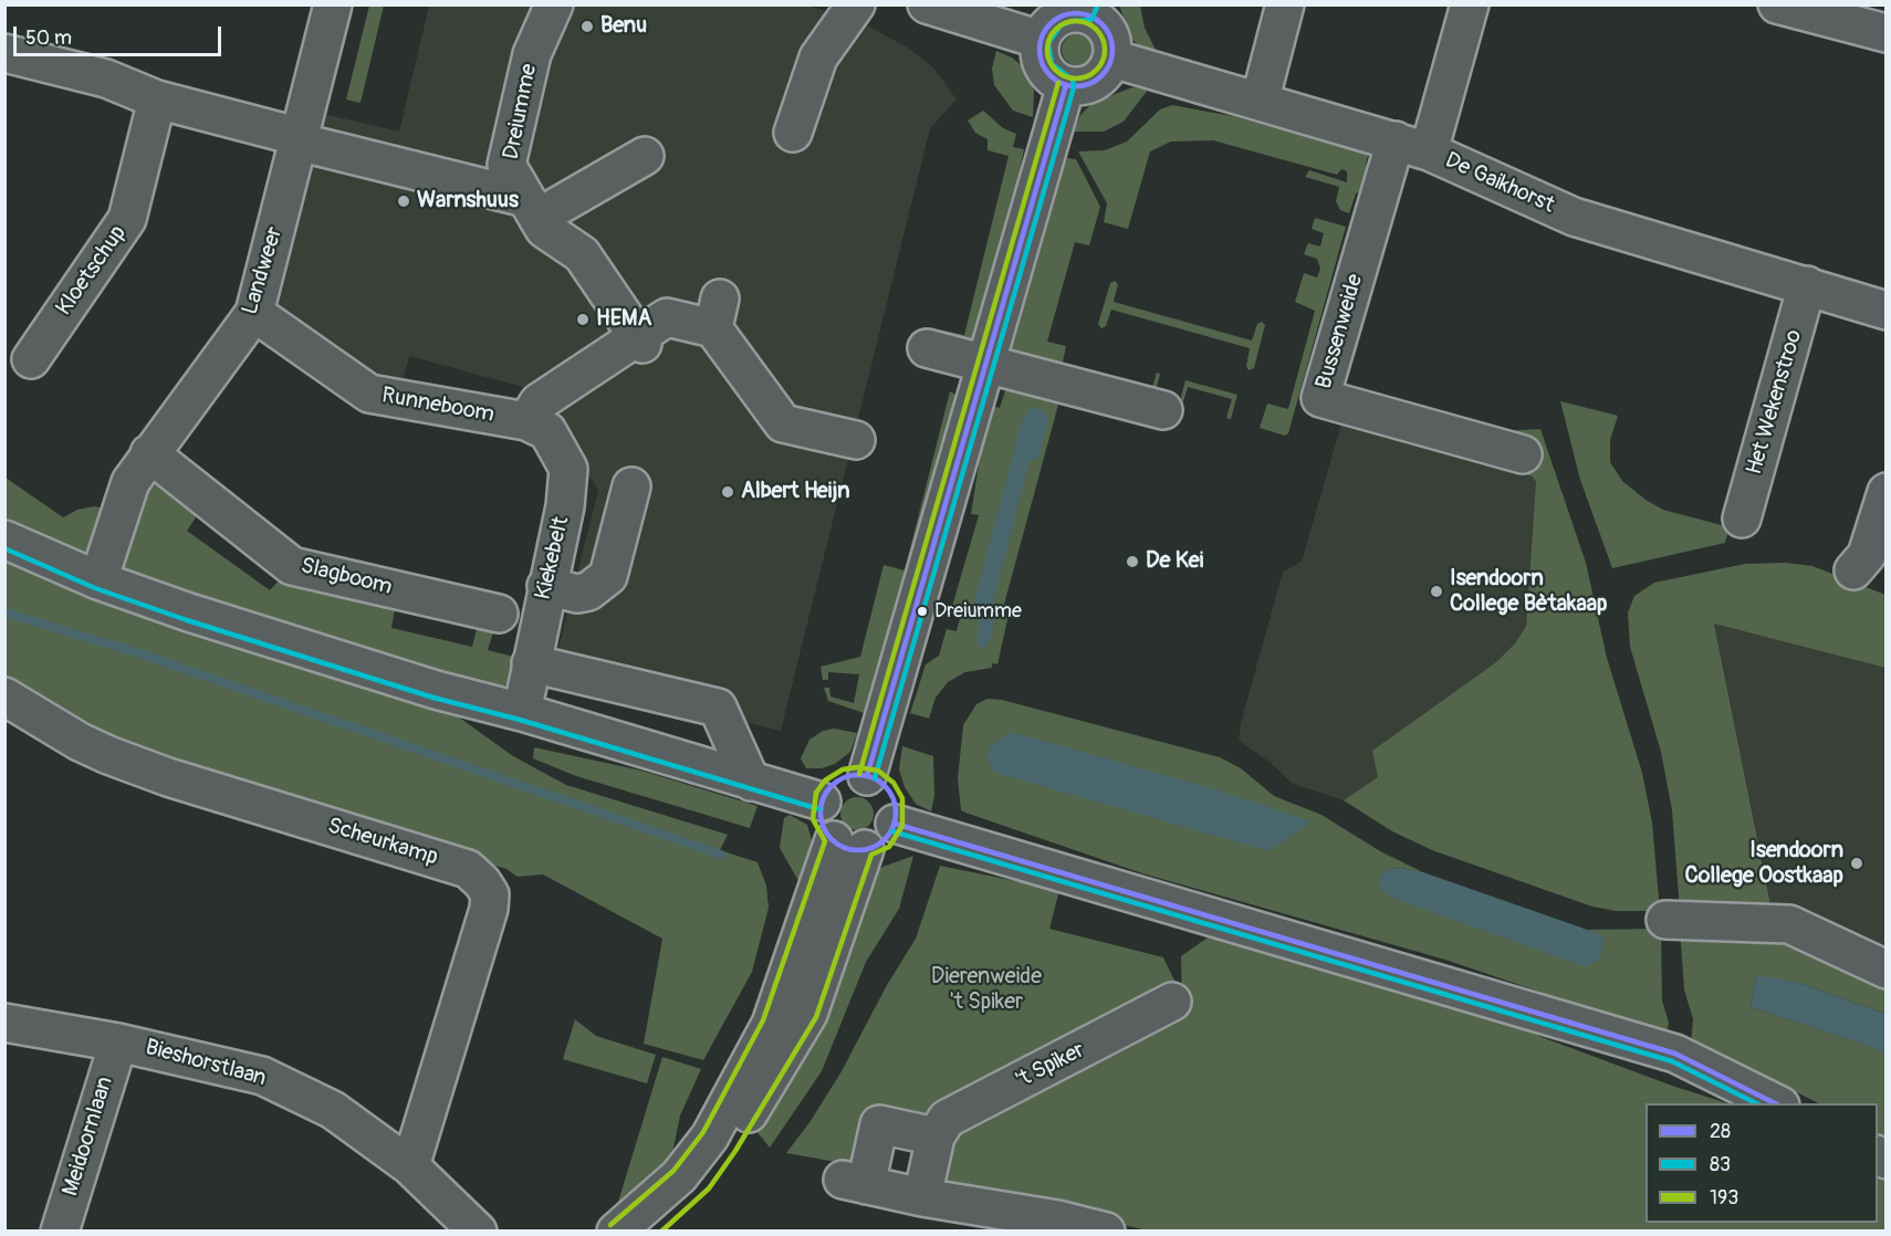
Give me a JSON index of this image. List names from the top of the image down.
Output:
{
  "streets": {
    "street": [
      "Dreiumme",
      "De Gaikhorst",
      "Kloetschup",
      "Landweer",
      "Bussenweide",
      "Het Wekenstroo",
      "Runneboom",
      "Kiekebelt",
      "Slagboom",
      "Scheurkamp",
      "Bieshorstlaan",
      "'t Spiker",
      "Meidoornlaan"
    ]
  },
  "crossings": [
    ["De Gaikhorst", "Bussenweide"],
    ["De Gaikhorst", "Het Wekenstroo"],
    ["Landweer", "Runneboom"],
    ["Landweer", "Slagboom"],
    ["Runneboom", "Kiekebelt"],
    ["Scheurkamp", "Bieshorstlaan"],
    ["Bieshorstlaan", "Meidoornlaan"]
  ],
  "parks": ["Dierenweide 't Spiker"],
  "places": [
    "Benu",
    "Warnshuus",
    "HEMA",
    "Albert Heijn",
    "De Kei",
    "Isendoorn College Bètakaap",
    "Dreiumme",
    "Isendoorn College Oostkaap"
  ],
  "lines": ["transit line 83", "transit line 28", "transit line 193"],
  "legend": ["28", "83", "193"],
  "scale_bar": "50 m"
}
